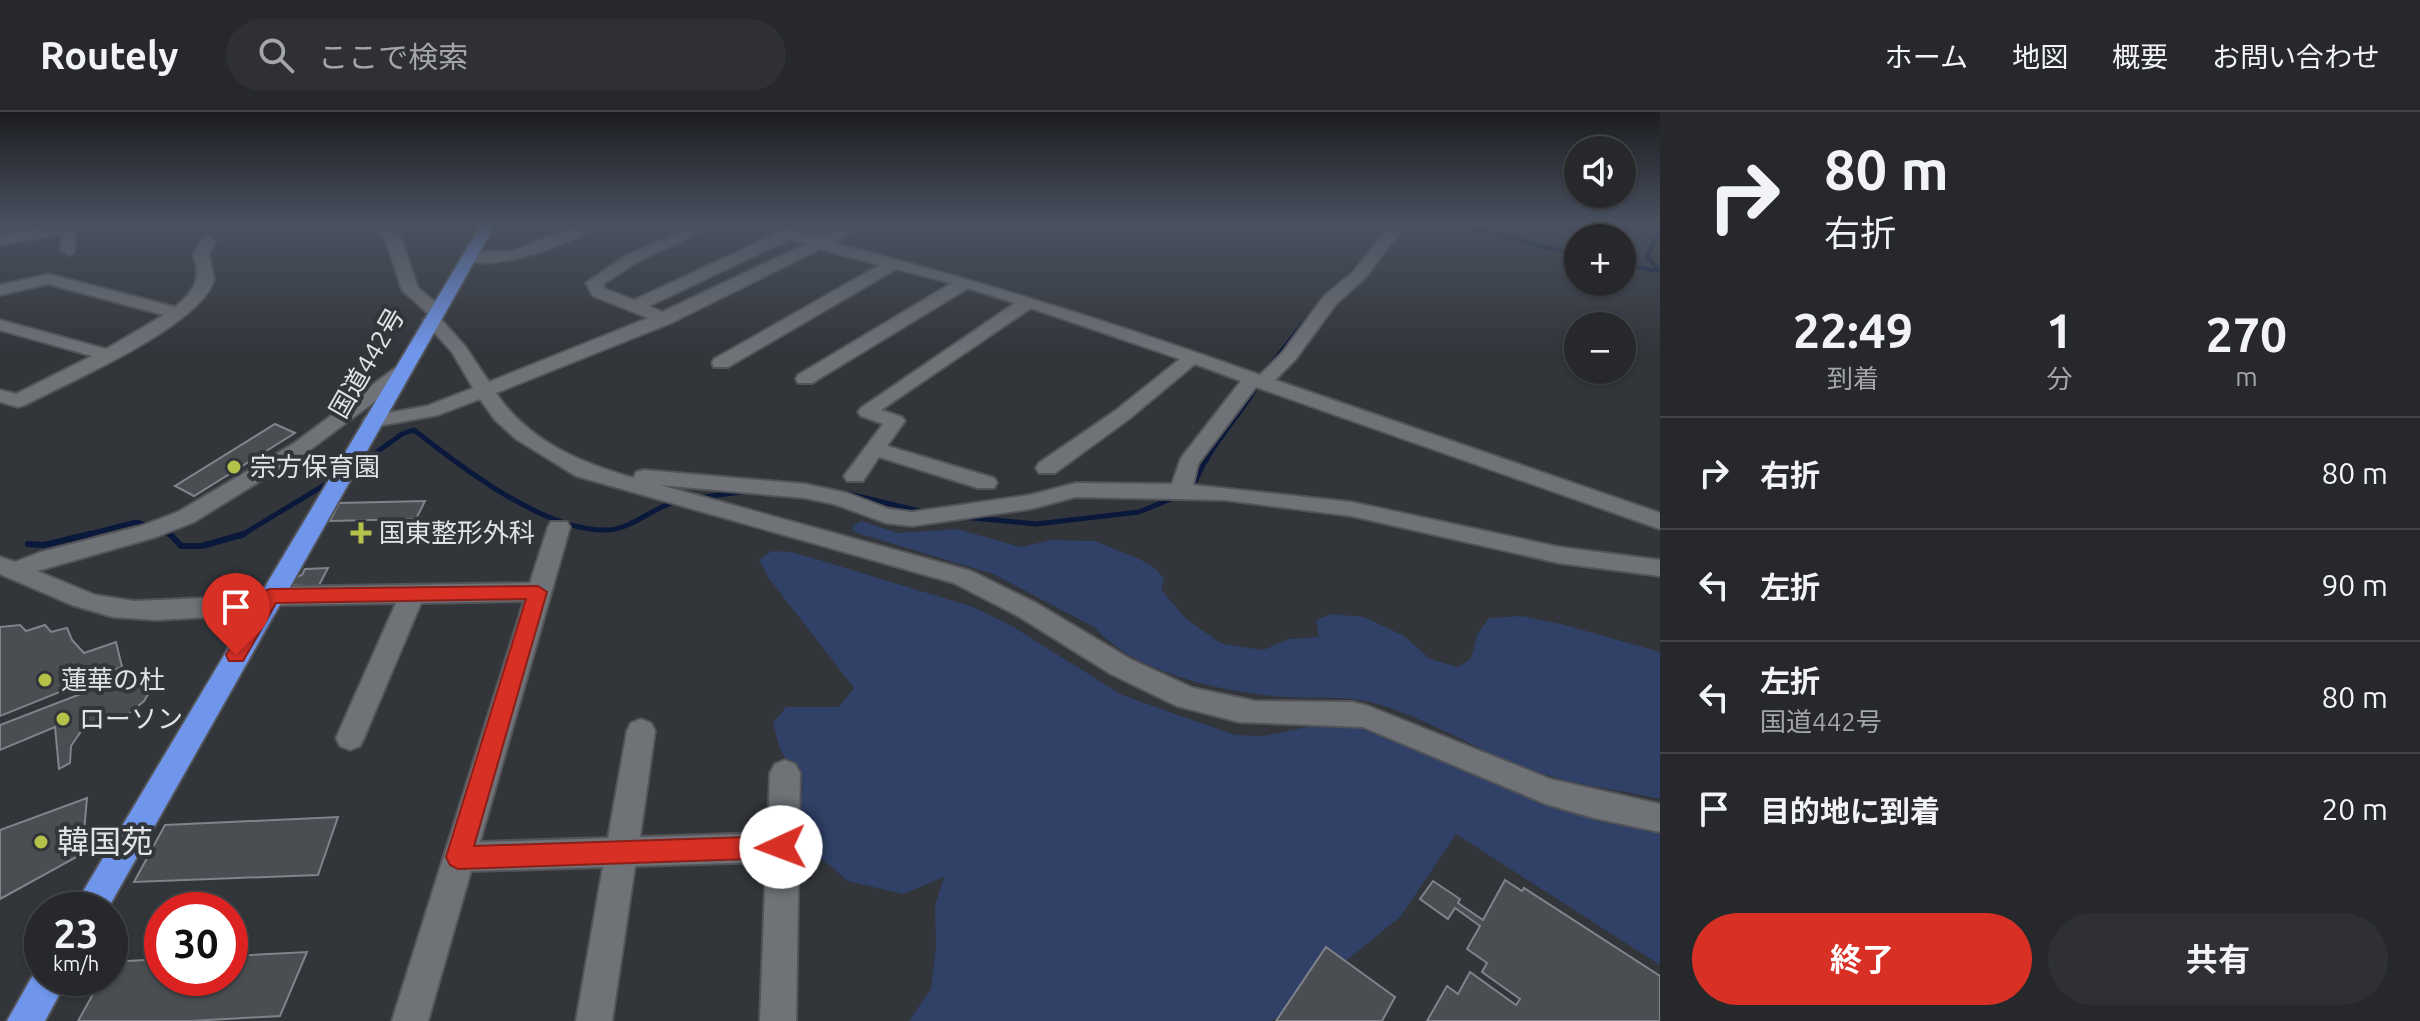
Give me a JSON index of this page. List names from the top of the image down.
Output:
{
  "streets": {
    "highway": ["国道442号"]
  },
  "places": {
    "other": [
      "宗方保育園",
      "蓮華の杜",
      "ローソン",
      "韓国苑"
    ],
    "health": ["国東整形外科"]
  },
  "page": {
    "header": "Routely",
    "search": "ここで検索",
    "nav": [
      "ホーム",
      "地図",
      "概要",
      "お問い合わせ"
    ],
    "turn": ["80 m", "右折"],
    "map_buttons": ["+", "−"],
    "eta": [
      "22:49",
      "到着",
      "1",
      "分",
      "270",
      "m"
    ],
    "list": [
      {
        "name": "右折",
        "value": "80 m"
      },
      {
        "name": "左折",
        "value": "90 m"
      },
      {
        "name": "左折",
        "note": "国道442号",
        "value": "80 m"
      },
      {
        "name": "目的地に到着",
        "value": "20 m"
      }
    ],
    "speed": "23 km/h",
    "limit": "30",
    "buttons": ["終了", "共有"]
  }
}
